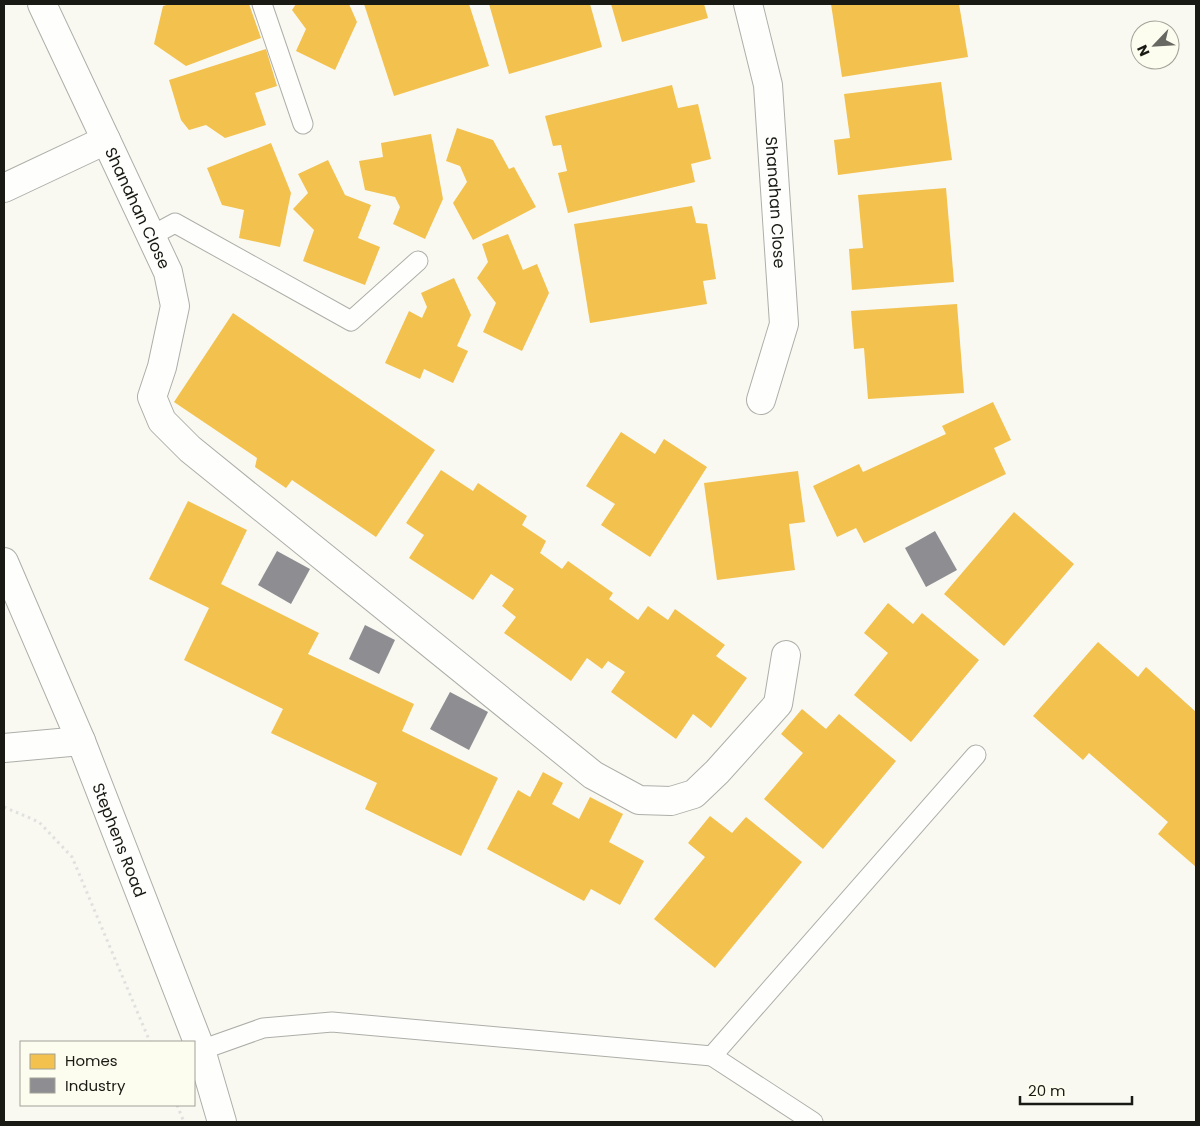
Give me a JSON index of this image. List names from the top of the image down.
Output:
{
  "streets": {
    "street": ["Shanahan Close", "Stephens Road"]
  },
  "legend": ["Homes", "Industry"],
  "scale_bar": "20 m",
  "north": "bottom left"
}
